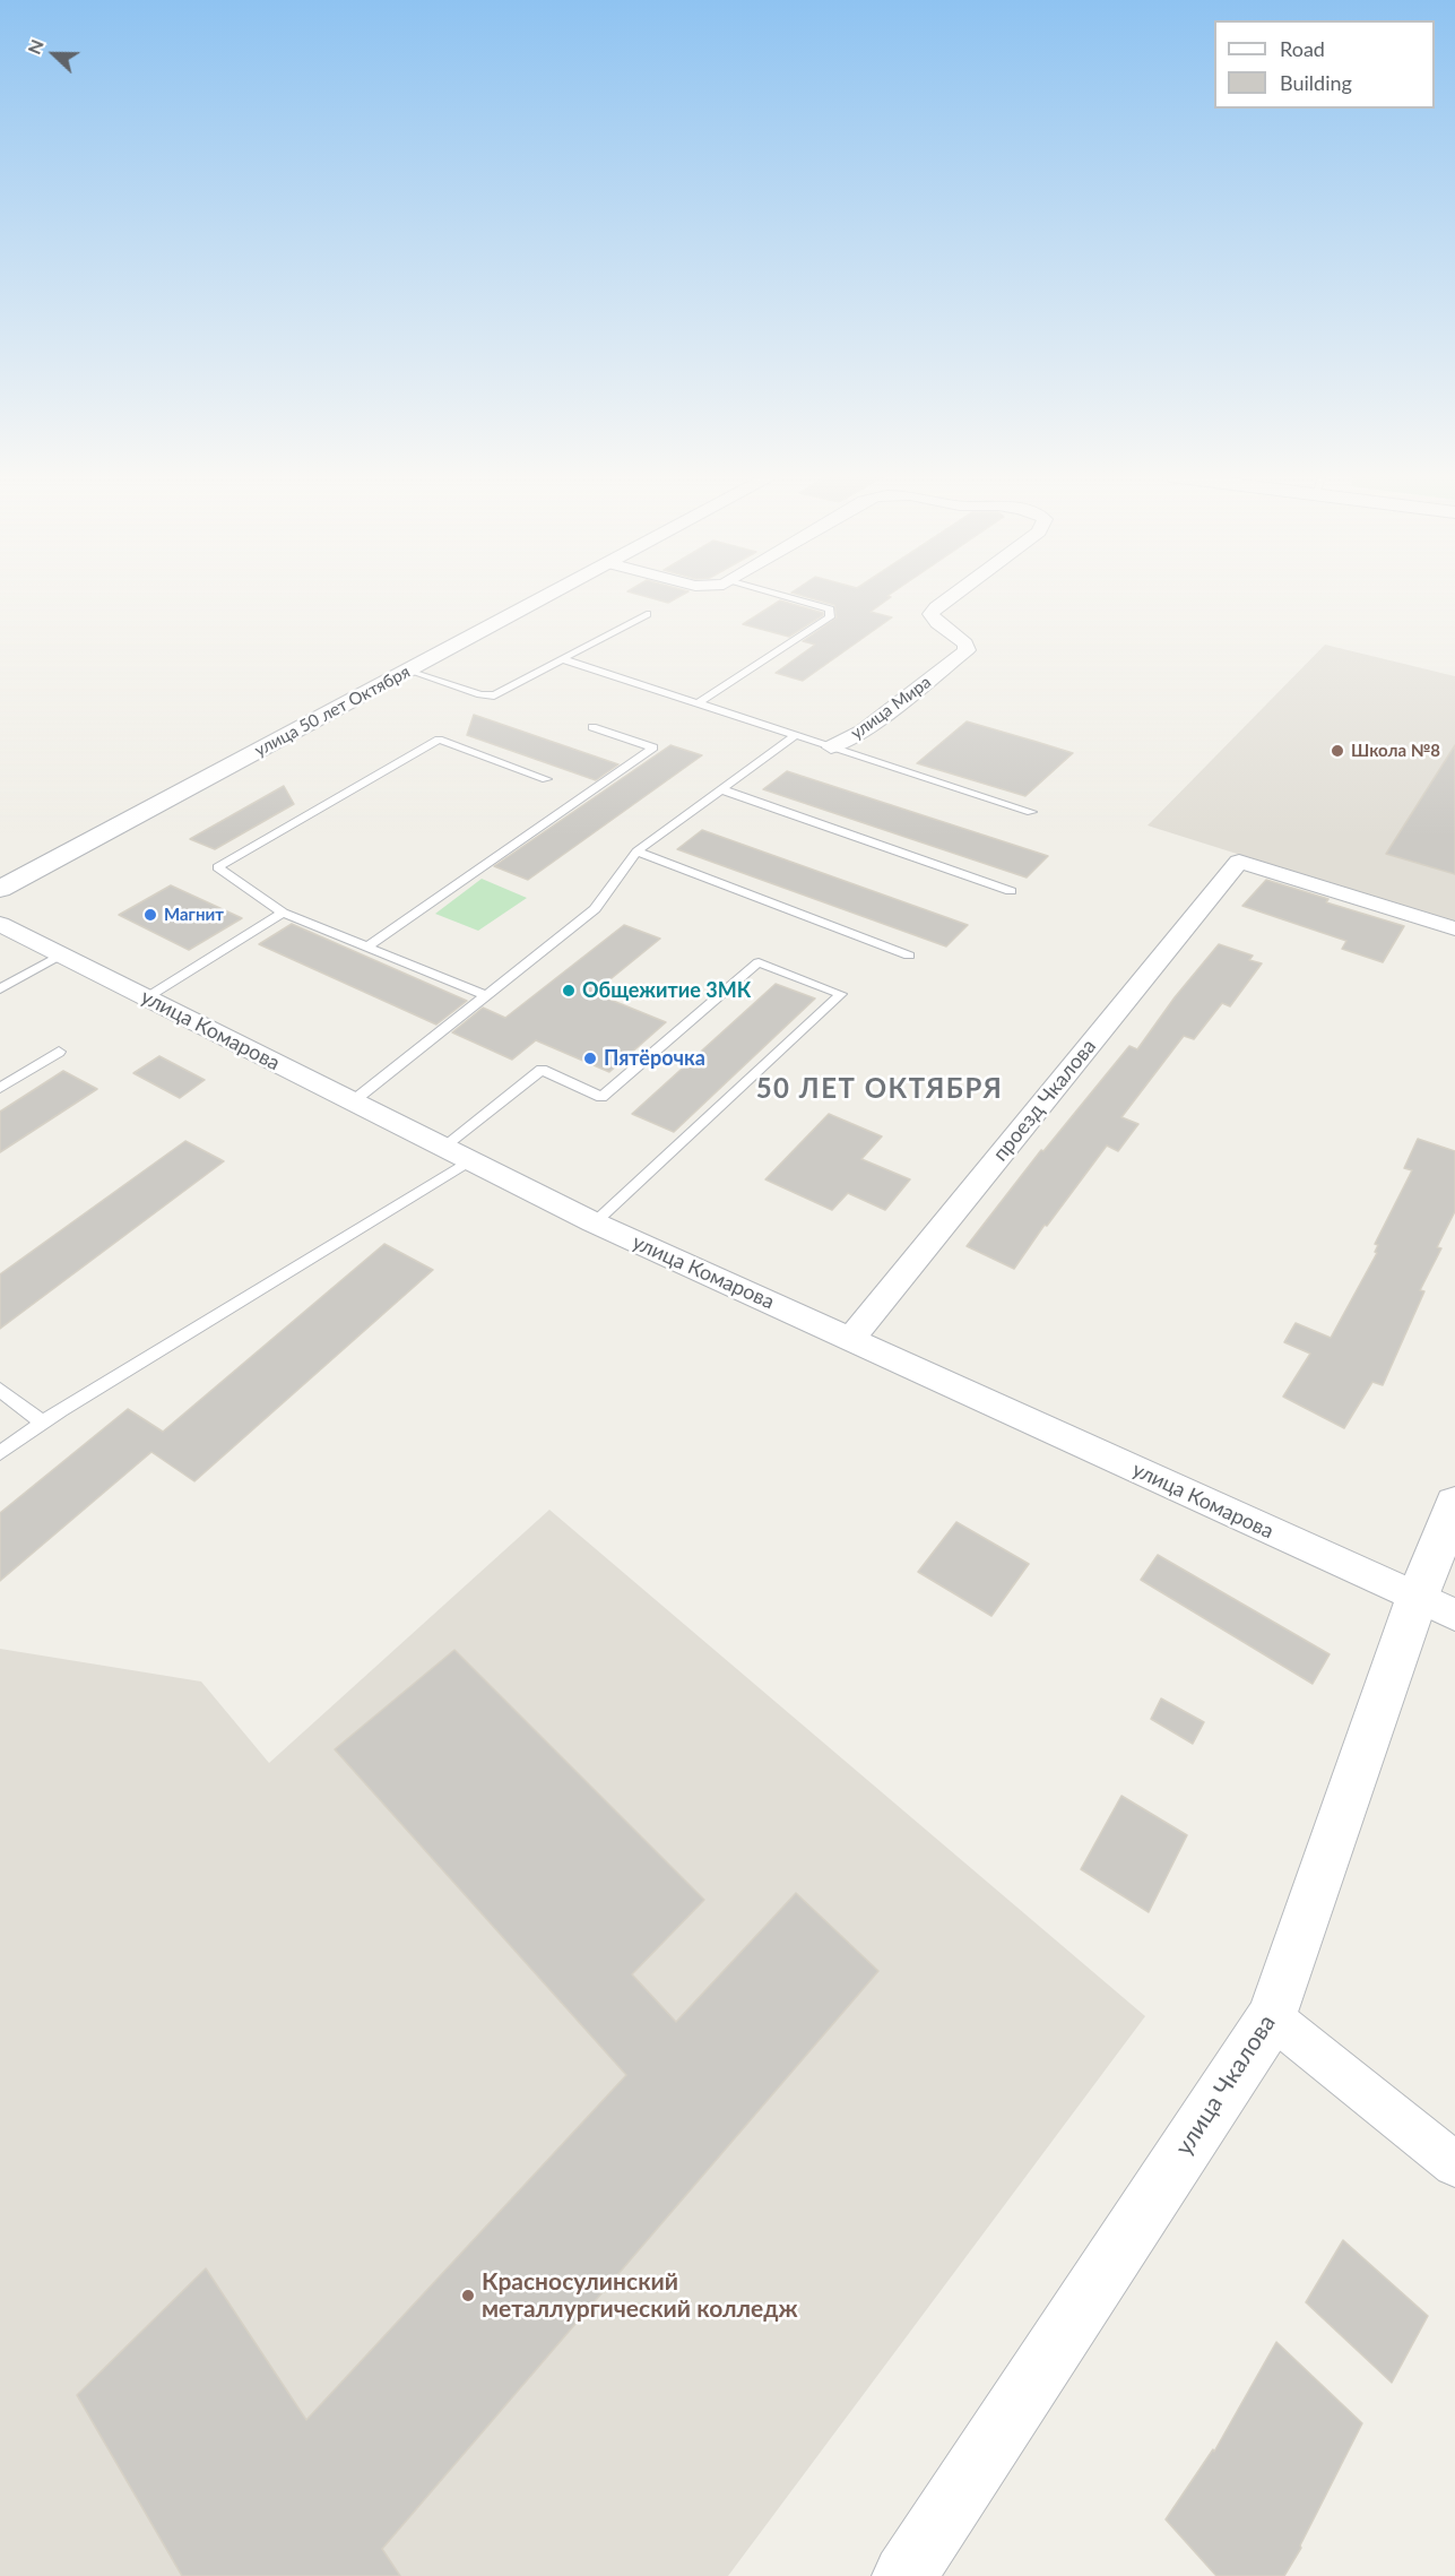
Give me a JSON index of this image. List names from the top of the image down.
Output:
{
  "streets": {
    "street": [
      "улица Мира",
      "улица 50 лет Октября",
      "улица Комарова",
      "проезд Чкалова",
      "улица Чкалова"
    ]
  },
  "crossings": [
    ["улица Комарова", "проезд Чкалова"],
    ["улица Комарова", "улица Чкалова"]
  ],
  "districts": ["50 ЛЕТ ОКТЯБРЯ"],
  "places": [
    "Школа №8",
    "Магнит",
    "Общежитие 3МК",
    "Пятёрочка",
    "Красносулинский металлургический колледж"
  ],
  "legend": ["Road", "Building"],
  "north": "left"
}
